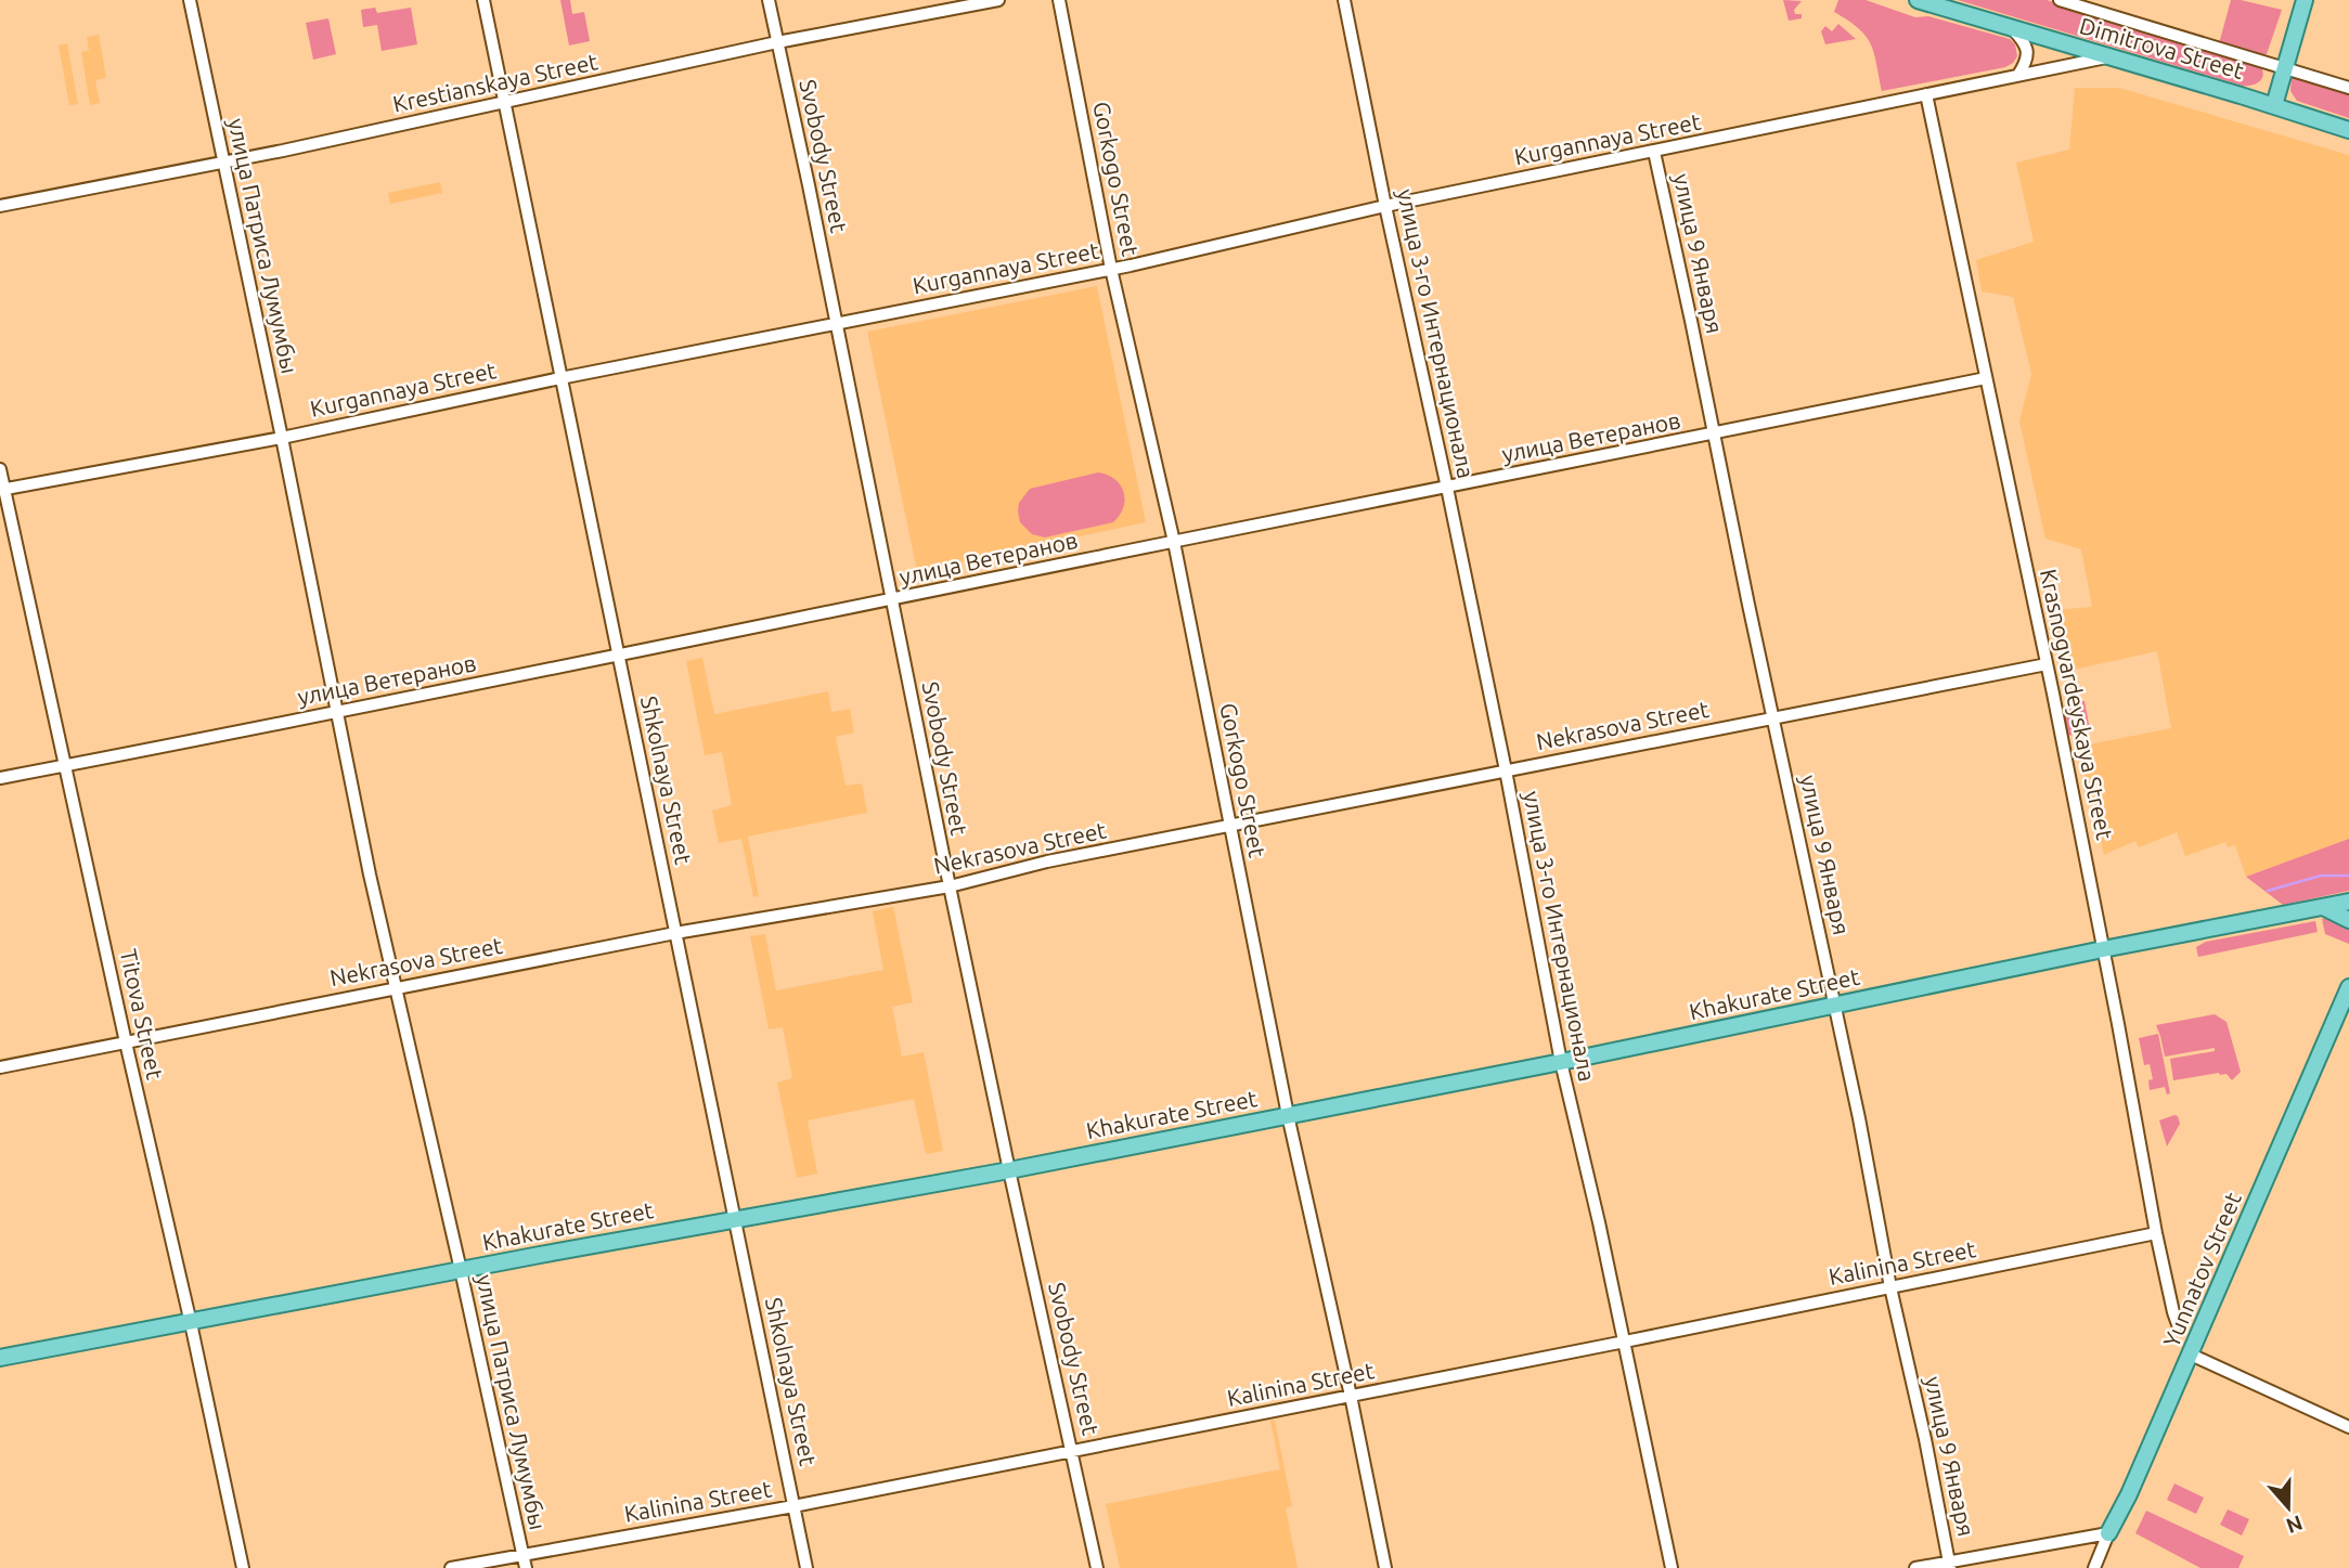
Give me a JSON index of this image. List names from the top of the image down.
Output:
{
  "streets": {
    "main road": ["Dimitrova Street", "Khakurate Street", "Yunnatov Street"],
    "street": [
      "Krestianskaya Street",
      "Kurgannaya Street",
      "Svobody Street",
      "Gorkogo Street",
      "улица Патриса Лумумбы",
      "улица 9 Января",
      "улица 3-го Интернационала",
      "улица Ветеранов",
      "Krasnogvardeyskaya Street",
      "Nekrasova Street",
      "Shkolnaya Street",
      "Titova Street",
      "Kalinina Street"
    ]
  },
  "crossings": [
    ["Dimitrova Street", "Kurgannaya Street"],
    ["Krestianskaya Street", "Svobody Street"],
    ["Krestianskaya Street", "улица Патриса Лумумбы"],
    ["Krestianskaya Street", "Shkolnaya Street"],
    ["Kurgannaya Street", "Svobody Street"],
    ["Kurgannaya Street", "Gorkogo Street"],
    ["Kurgannaya Street", "улица Патриса Лумумбы"],
    ["Kurgannaya Street", "улица 9 Января"],
    ["Kurgannaya Street", "улица 3-го Интернационала"],
    ["Kurgannaya Street", "Krasnogvardeyskaya Street"],
    ["Kurgannaya Street", "Shkolnaya Street"],
    ["Kurgannaya Street", "Titova Street"],
    ["Svobody Street", "улица Ветеранов"],
    ["Svobody Street", "Nekrasova Street"],
    ["Svobody Street", "Khakurate Street"],
    ["Svobody Street", "Kalinina Street"],
    ["Gorkogo Street", "улица Ветеранов"],
    ["Gorkogo Street", "Nekrasova Street"],
    ["Gorkogo Street", "Khakurate Street"],
    ["Gorkogo Street", "Kalinina Street"],
    ["улица Патриса Лумумбы", "улица Ветеранов"],
    ["улица Патриса Лумумбы", "Nekrasova Street"],
    ["улица Патриса Лумумбы", "Khakurate Street"],
    ["улица Патриса Лумумбы", "Kalinina Street"],
    ["улица 9 Января", "улица Ветеранов"],
    ["улица 9 Января", "Nekrasova Street"],
    ["улица 9 Января", "Khakurate Street"],
    ["улица 9 Января", "Kalinina Street"],
    ["улица 3-го Интернационала", "улица Ветеранов"],
    ["улица 3-го Интернационала", "Nekrasova Street"],
    ["улица 3-го Интернационала", "Khakurate Street"],
    ["улица 3-го Интернационала", "Kalinina Street"],
    ["улица Ветеранов", "Krasnogvardeyskaya Street"],
    ["улица Ветеранов", "Shkolnaya Street"],
    ["улица Ветеранов", "Titova Street"],
    ["Krasnogvardeyskaya Street", "Nekrasova Street"],
    ["Krasnogvardeyskaya Street", "Khakurate Street"],
    ["Krasnogvardeyskaya Street", "Kalinina Street"],
    ["Nekrasova Street", "Shkolnaya Street"],
    ["Nekrasova Street", "Titova Street"],
    ["Shkolnaya Street", "Khakurate Street"],
    ["Shkolnaya Street", "Kalinina Street"],
    ["Khakurate Street", "Titova Street"]
  ],
  "north": "bottom"
}
